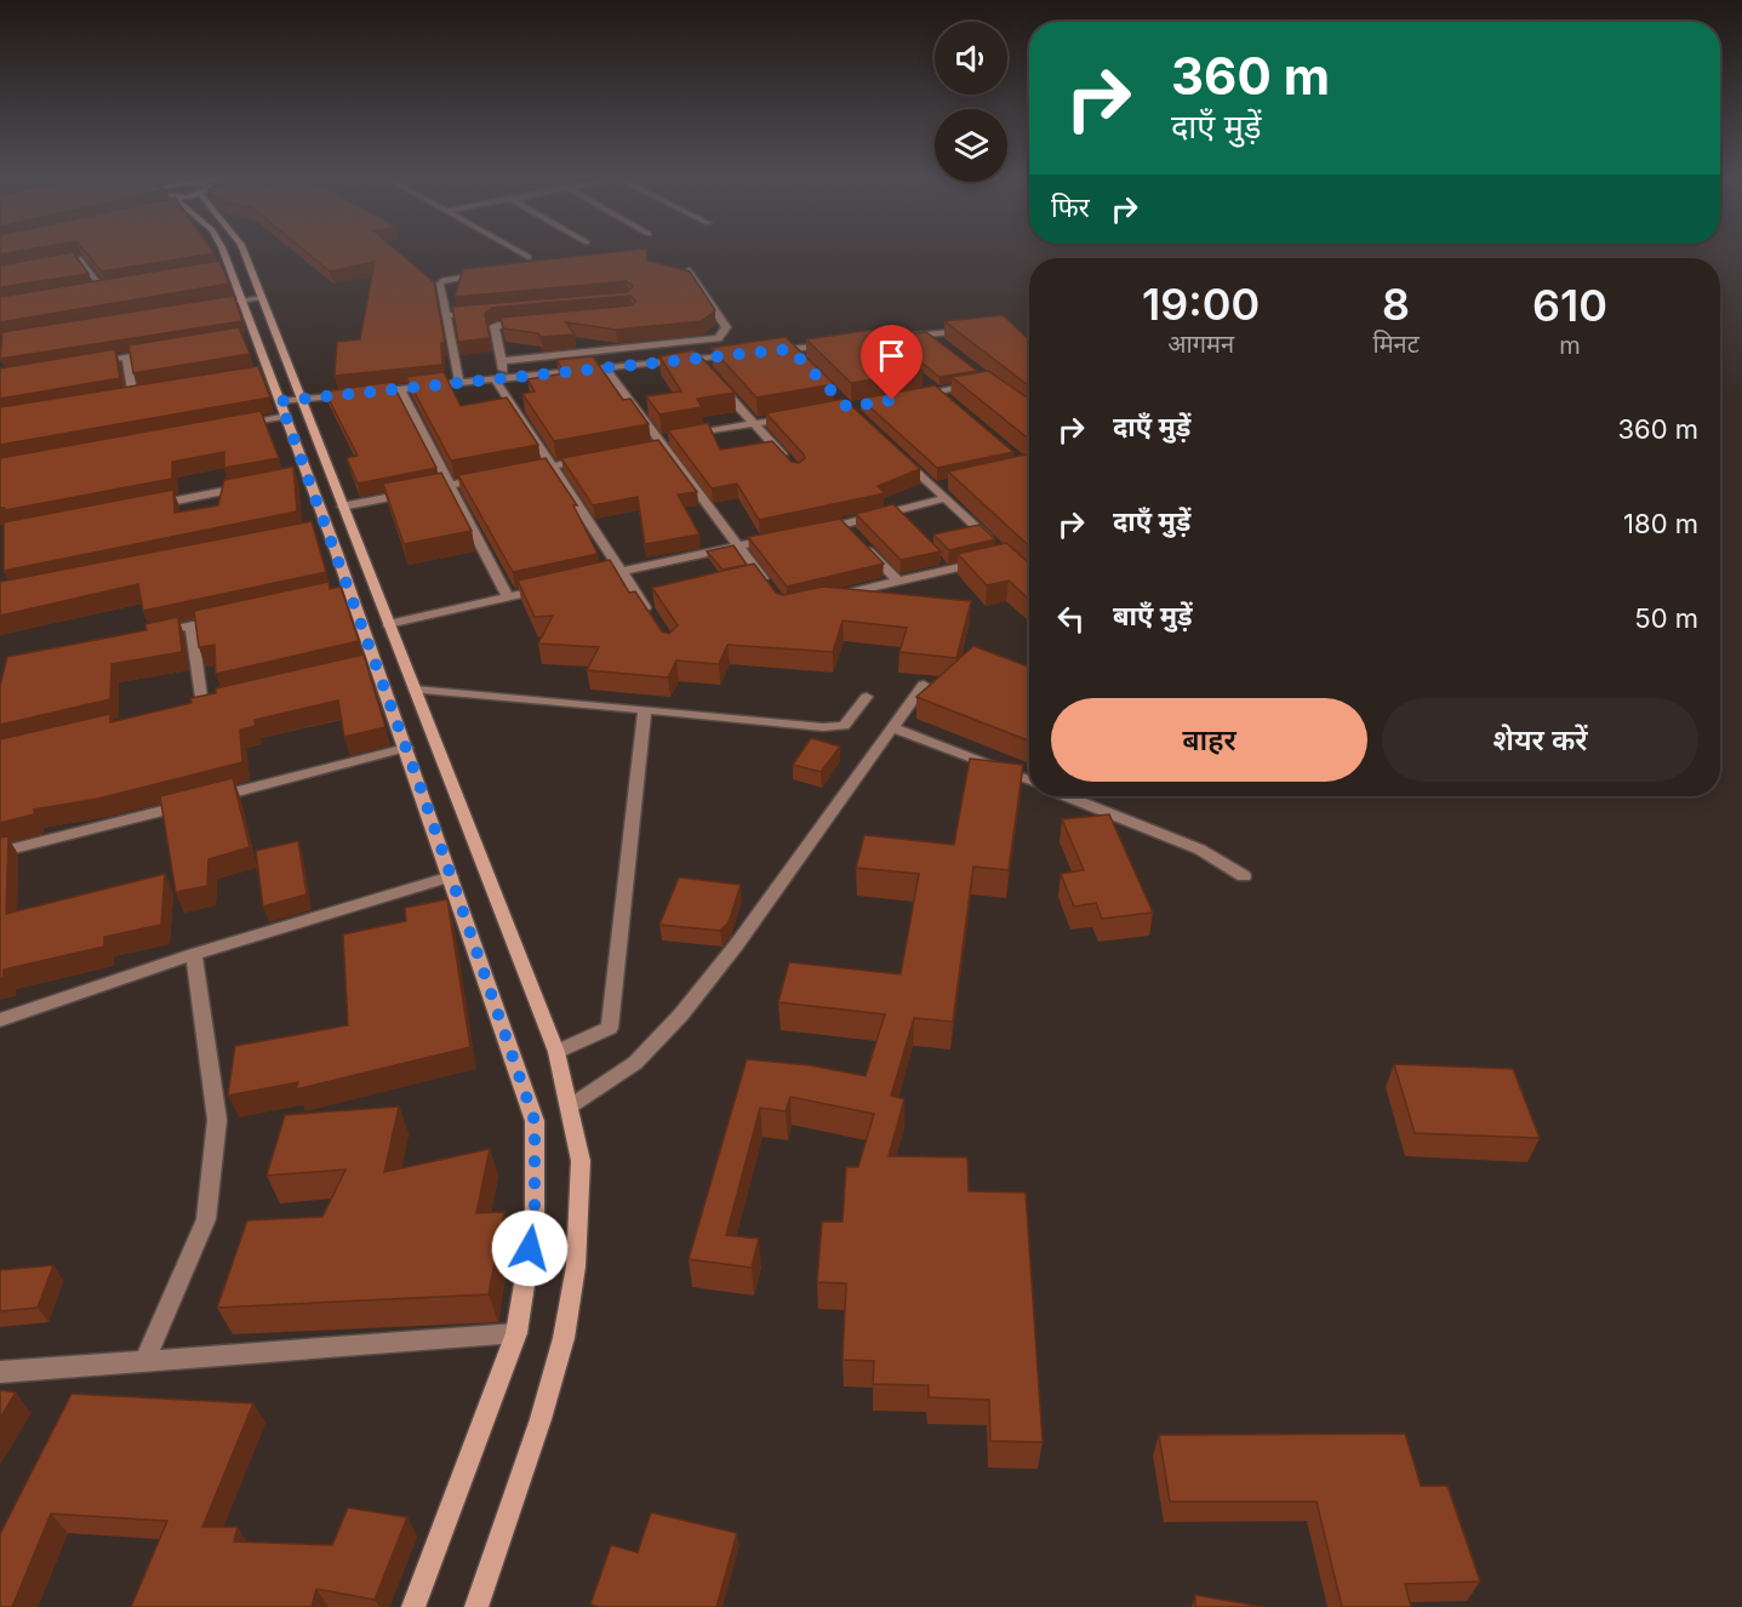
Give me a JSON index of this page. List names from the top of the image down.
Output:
{
  "page": {
    "turn": ["360 m", "दाएँ मुड़ें"],
    "then": "फिर",
    "eta": [
      "19:00",
      "आगमन",
      "8",
      "मिनट",
      "610",
      "m"
    ],
    "list": [
      {
        "name": "दाएँ मुड़ें",
        "value": "360 m"
      },
      {
        "name": "दाएँ मुड़ें",
        "value": "180 m"
      },
      {
        "name": "बाएँ मुड़ें",
        "value": "50 m"
      }
    ],
    "buttons": ["बाहर", "शेयर करें"]
  }
}
